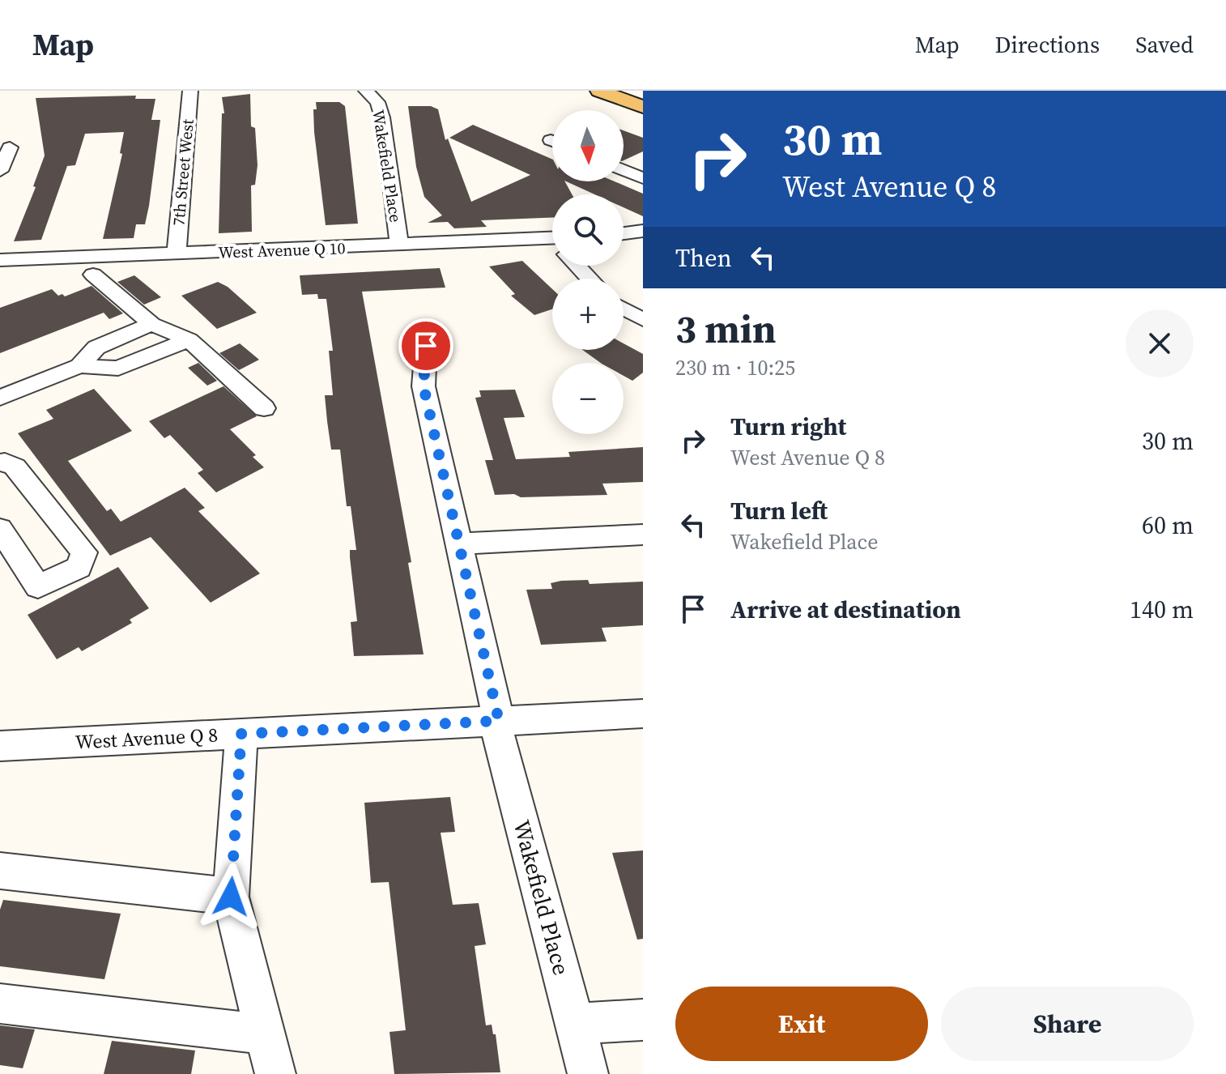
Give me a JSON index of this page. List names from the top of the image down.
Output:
{
  "streets": {
    "street": [
      "Wakefield Place",
      "7th Street West",
      "West Avenue Q 10",
      "West Avenue Q 8"
    ]
  },
  "crossings": [
    ["Wakefield Place", "West Avenue Q 10"],
    ["Wakefield Place", "West Avenue Q 8"],
    ["7th Street West", "West Avenue Q 10"]
  ],
  "north": "bottom",
  "page": {
    "header": "Map",
    "nav": ["Map", "Directions", "Saved"],
    "turn": ["30 m", "West Avenue Q 8"],
    "map_buttons": ["+", "−"],
    "then": "Then",
    "heading": ["3 min", "230 m · 10:25"],
    "list": [
      {
        "name": "Turn right",
        "note": "West Avenue Q 8",
        "value": "30 m"
      },
      {
        "name": "Turn left",
        "note": "Wakefield Place",
        "value": "60 m"
      },
      {
        "name": "Arrive at destination",
        "value": "140 m"
      }
    ],
    "buttons": ["Exit", "Share"]
  }
}
